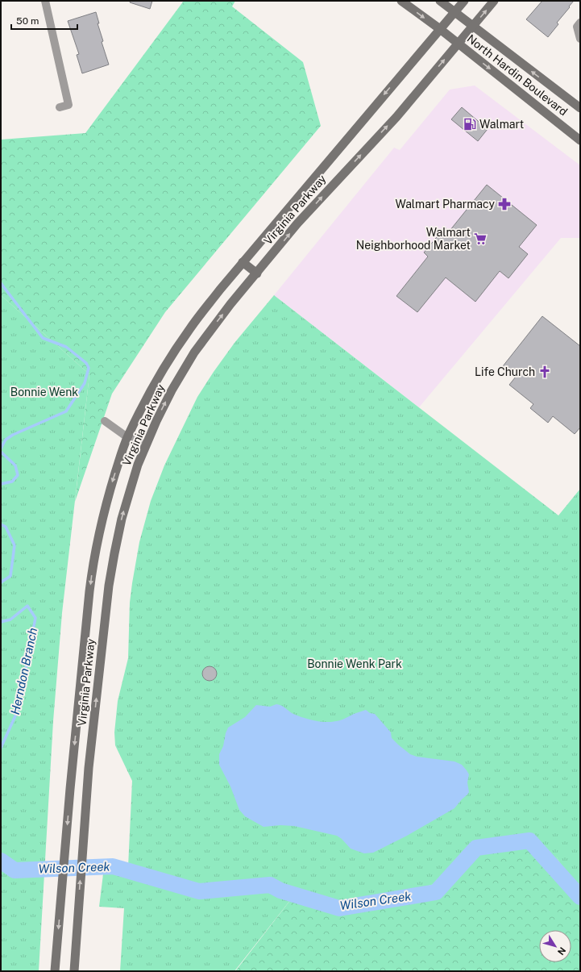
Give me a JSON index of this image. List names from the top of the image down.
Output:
{
  "streets": {
    "main road": ["North Hardin Boulevard", "Virginia Parkway"]
  },
  "crossings": [
    ["North Hardin Boulevard", "Virginia Parkway"]
  ],
  "water": ["Herndon Branch", "Wilson Creek"],
  "parks": ["Bonnie Wenk", "Bonnie Wenk Park"],
  "places": {
    "fuel station": ["Walmart"],
    "pharmacy": ["Walmart Pharmacy"],
    "supermarket": ["Walmart Neighborhood Market"],
    "church": ["Life Church"]
  },
  "scale_bar": "50 m",
  "north": "bottom right"
}
